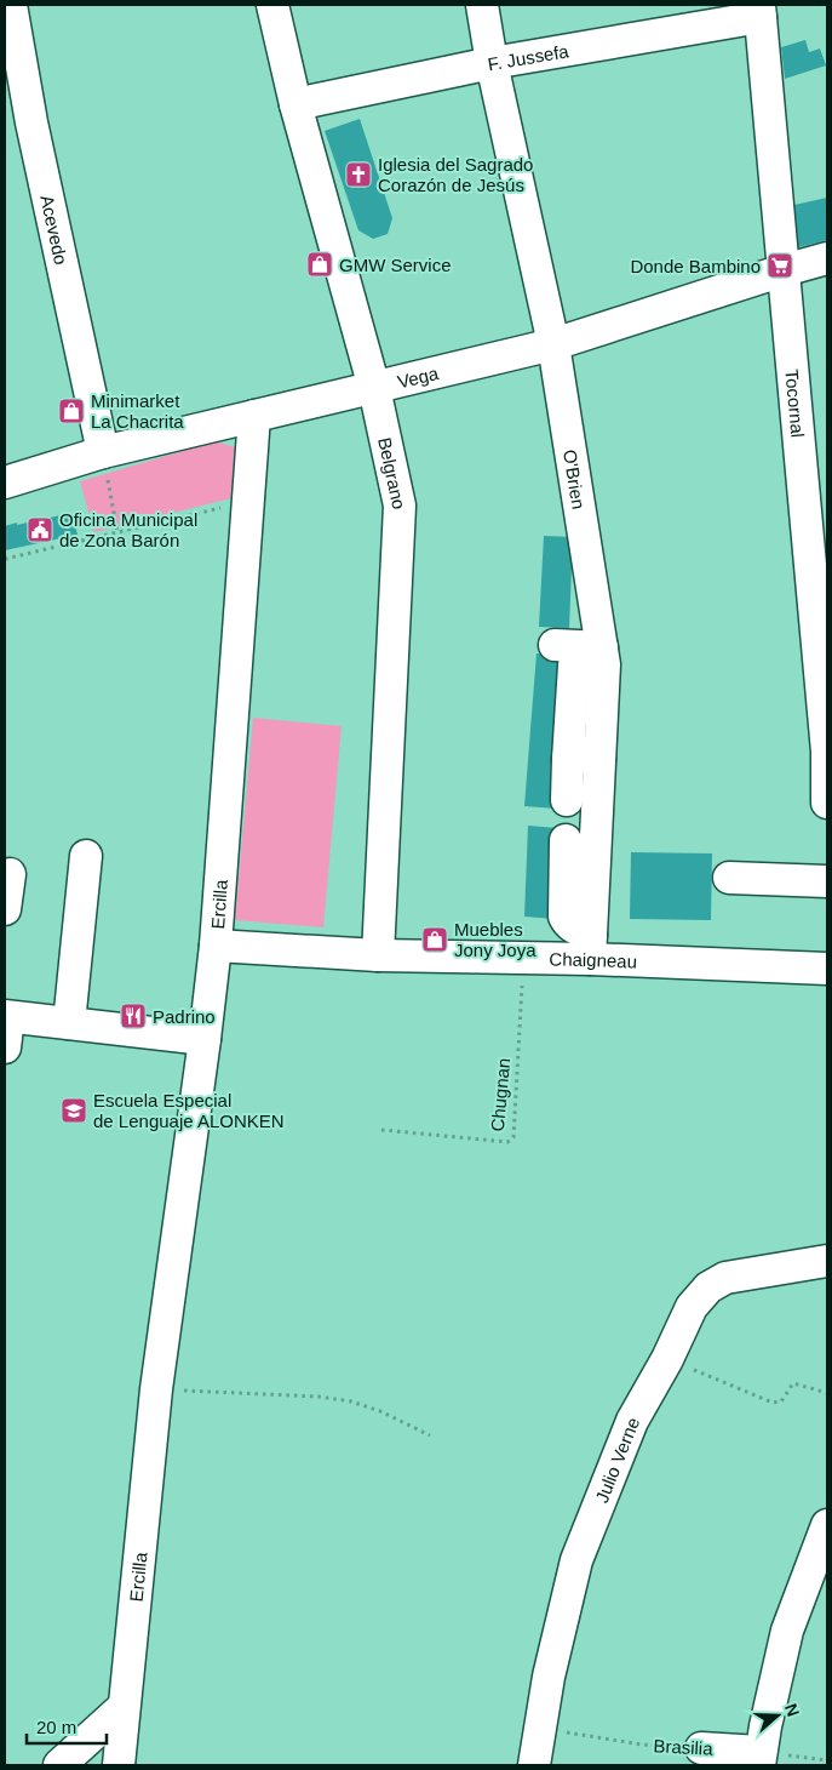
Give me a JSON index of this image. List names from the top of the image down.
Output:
{
  "streets": {
    "street": [
      "F. Jussefa",
      "Acevedo",
      "Vega",
      "Tocornal",
      "Belgrano",
      "O'Brien",
      "Ercilla",
      "Chaigneau",
      "Julio Verne",
      "Brasilia"
    ],
    "path": ["Chugnan"]
  },
  "crossings": [
    ["F. Jussefa", "Tocornal"],
    ["F. Jussefa", "Belgrano"],
    ["F. Jussefa", "O'Brien"],
    ["Acevedo", "Vega"],
    ["Vega", "Tocornal"],
    ["Vega", "Belgrano"],
    ["Vega", "O'Brien"],
    ["Vega", "Ercilla"],
    ["Belgrano", "Chaigneau"],
    ["O'Brien", "Chaigneau"],
    ["Ercilla", "Chaigneau"],
    ["Chaigneau", "Chugnan"],
    ["Julio Verne", "Brasilia"]
  ],
  "places": {
    "church": ["Iglesia del Sagrado Corazón de Jesús"],
    "shop": ["GMW Service", "Minimarket La Chacrita", "Muebles Jony Joya"],
    "supermarket": ["Donde Bambino"],
    "public building": ["Oficina Municipal de Zona Barón"],
    "restaurant": ["Padrino"],
    "school or university": ["Escuela Especial de Lenguaje ALONKEN"]
  },
  "scale_bar": "20 m",
  "north": "right"
}
